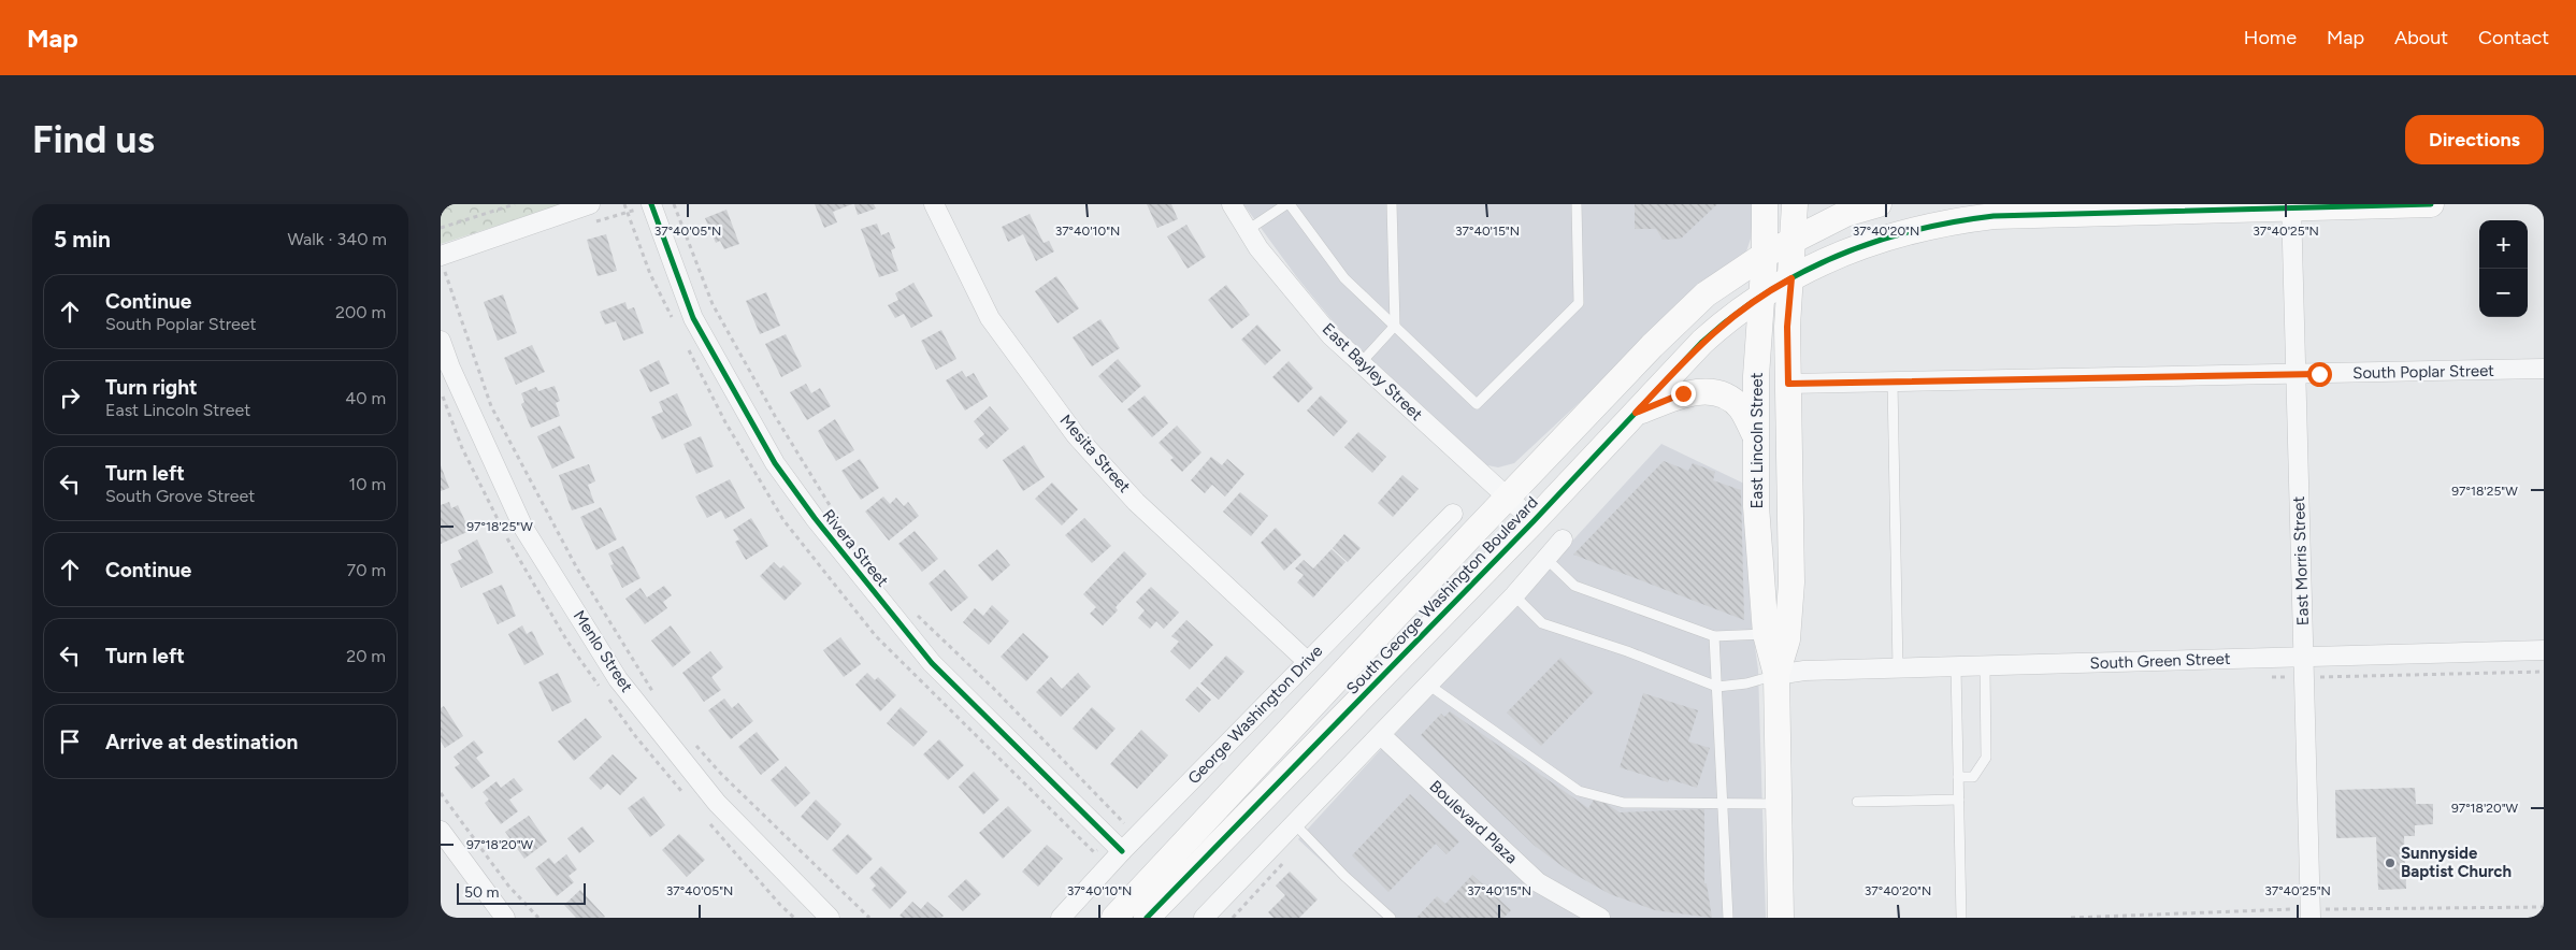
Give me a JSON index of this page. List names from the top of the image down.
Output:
{
  "streets": {
    "street": [
      "East Bayley Street",
      "South Poplar Street",
      "East Lincoln Street",
      "Mesita Street",
      "Rivera Street",
      "East Morris Street",
      "South George Washington Boulevard",
      "Menlo Street",
      "South Green Street",
      "George Washington Drive",
      "Boulevard Plaza"
    ]
  },
  "crossings": [
    ["East Bayley Street", "South George Washington Boulevard"],
    ["South Poplar Street", "East Lincoln Street"],
    ["South Poplar Street", "East Morris Street"],
    ["East Lincoln Street", "South George Washington Boulevard"],
    ["East Lincoln Street", "South Green Street"],
    ["Mesita Street", "George Washington Drive"],
    ["Rivera Street", "George Washington Drive"],
    ["East Morris Street", "South George Washington Boulevard"],
    ["East Morris Street", "South Green Street"]
  ],
  "places": ["Sunnyside Baptist Church"],
  "scale_bar": "50 m",
  "page": {
    "header": "Map",
    "nav": [
      "Home",
      "Map",
      "About",
      "Contact"
    ],
    "buttons": "Directions",
    "title": "Find us",
    "heading": ["5 min", "Walk · 340 m"],
    "map_buttons": ["+", "−"],
    "list": [
      ["Continue", "South Poplar Street", "200 m"],
      ["Turn right", "East Lincoln Street", "40 m"],
      ["Turn left", "South Grove Street", "10 m"],
      ["Continue", "70 m"],
      ["Turn left", "20 m"],
      "Arrive at destination"
    ],
    "scale": "50 m"
  },
  "coordinates": [
    "37°40'05\"N",
    "37°40'10\"N",
    "37°40'15\"N",
    "37°40'20\"N",
    "37°40'25\"N",
    "97°18'25\"W",
    "97°18'20\"W"
  ]
}
